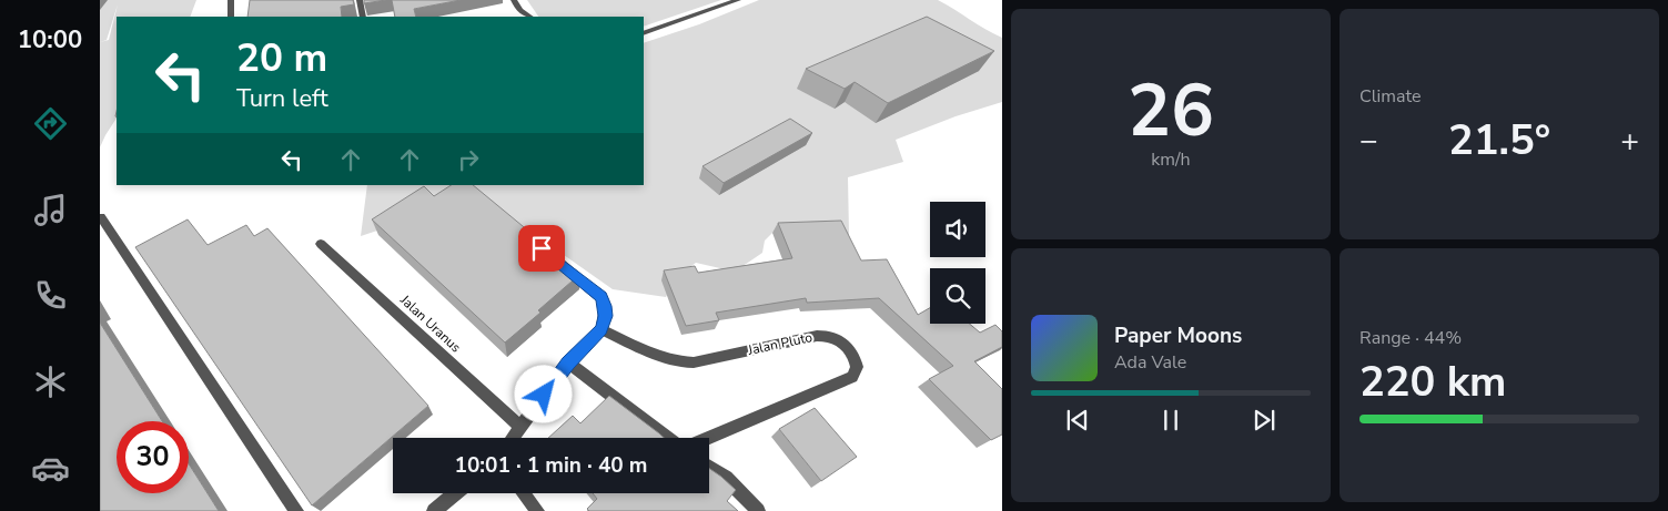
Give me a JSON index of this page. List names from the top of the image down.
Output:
{
  "streets": {
    "street": ["Jalan Uranus", "Jalan Pluto"]
  },
  "page": {
    "tabs": "10:00",
    "tile": [
      ["26", "km/h"],
      "Climate",
      ["Range · 44%", "220 km"]
    ],
    "turn": ["20 m", "Turn left"],
    "heat": ["−", "21.5°", "+"],
    "song": ["Paper Moons", "Ada Vale"],
    "limit": "30",
    "trip": "10:01 · 1 min · 40 m"
  }
}
